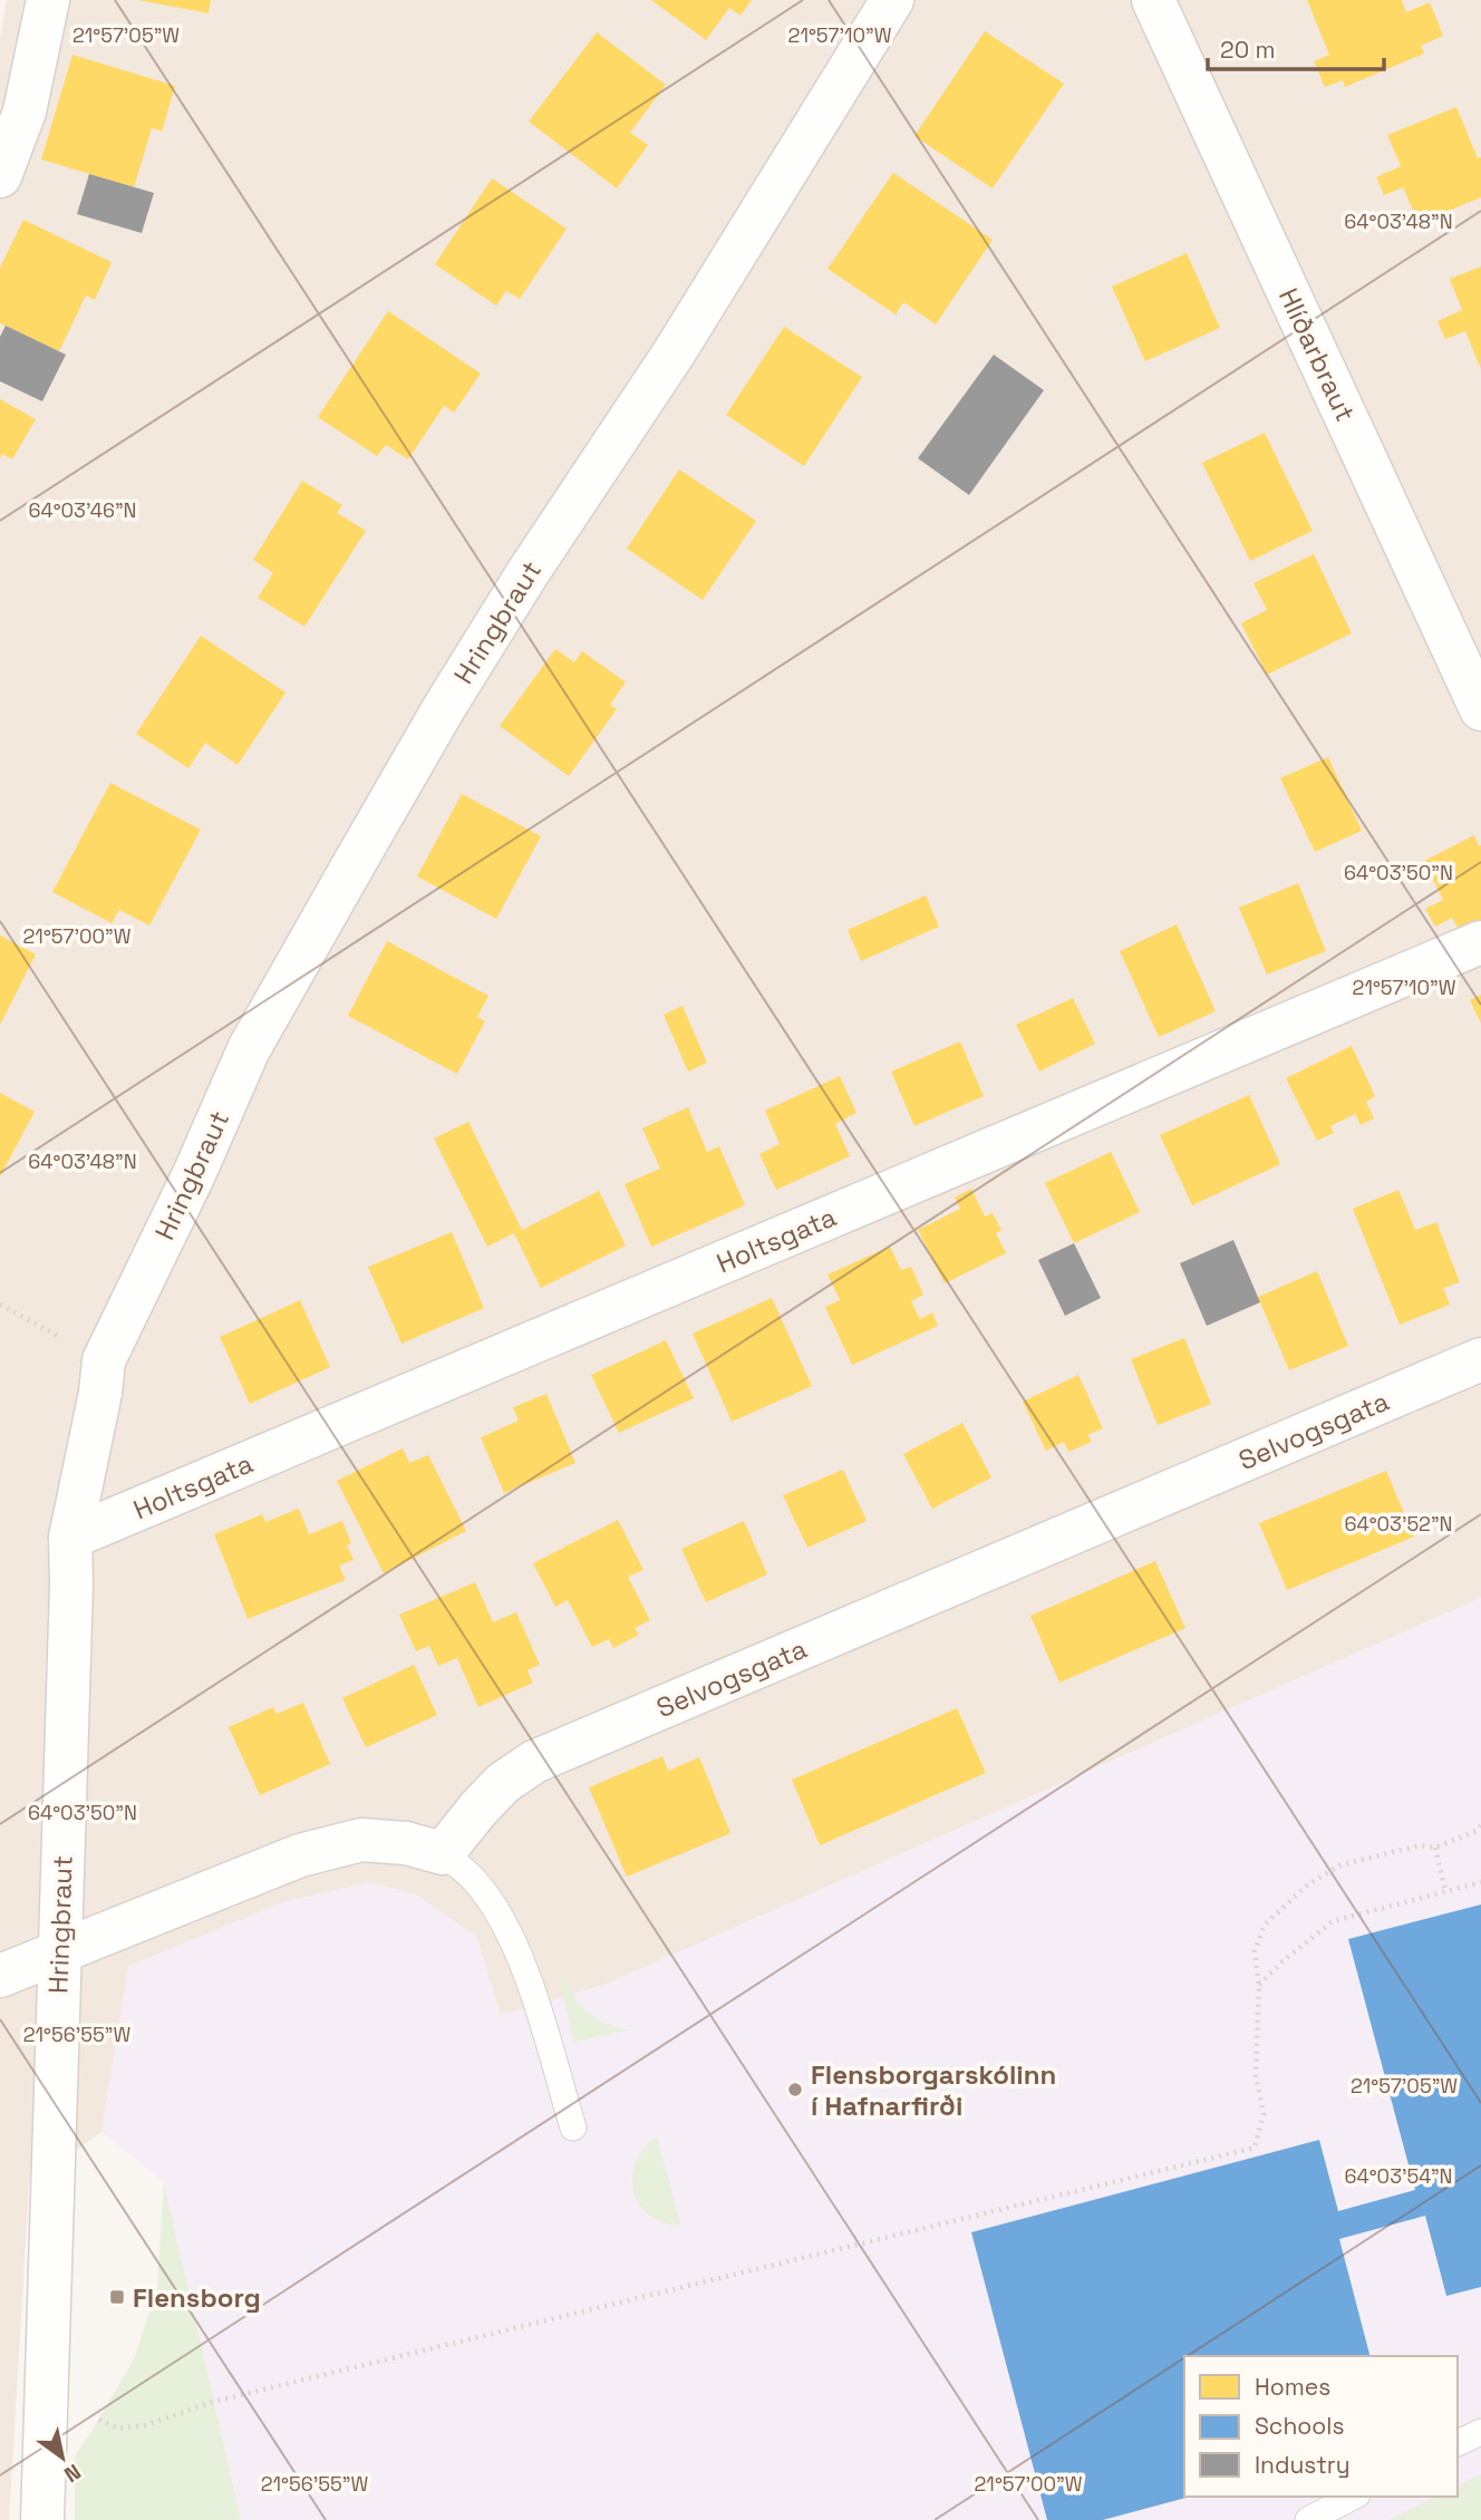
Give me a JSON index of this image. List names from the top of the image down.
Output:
{
  "streets": {
    "street": [
      "Hlíðarbraut",
      "Hringbraut",
      "Holtsgata",
      "Selvogsgata"
    ]
  },
  "crossings": [
    ["Hringbraut", "Holtsgata"]
  ],
  "places": {
    "other": ["Flensborgarskólinn í Hafnarfirði"],
    "transit": ["Flensborg"]
  },
  "legend": ["Homes", "Schools", "Industry"],
  "scale_bar": "20 m",
  "north": "bottom right",
  "coordinates": [
    "21°57'05\"W",
    "21°57'10\"W",
    "64°03'48\"N",
    "64°03'46\"N",
    "64°03'50\"N",
    "21°57'00\"W",
    "64°03'52\"N",
    "21°56'55\"W",
    "64°03'54\"N"
  ]
}
